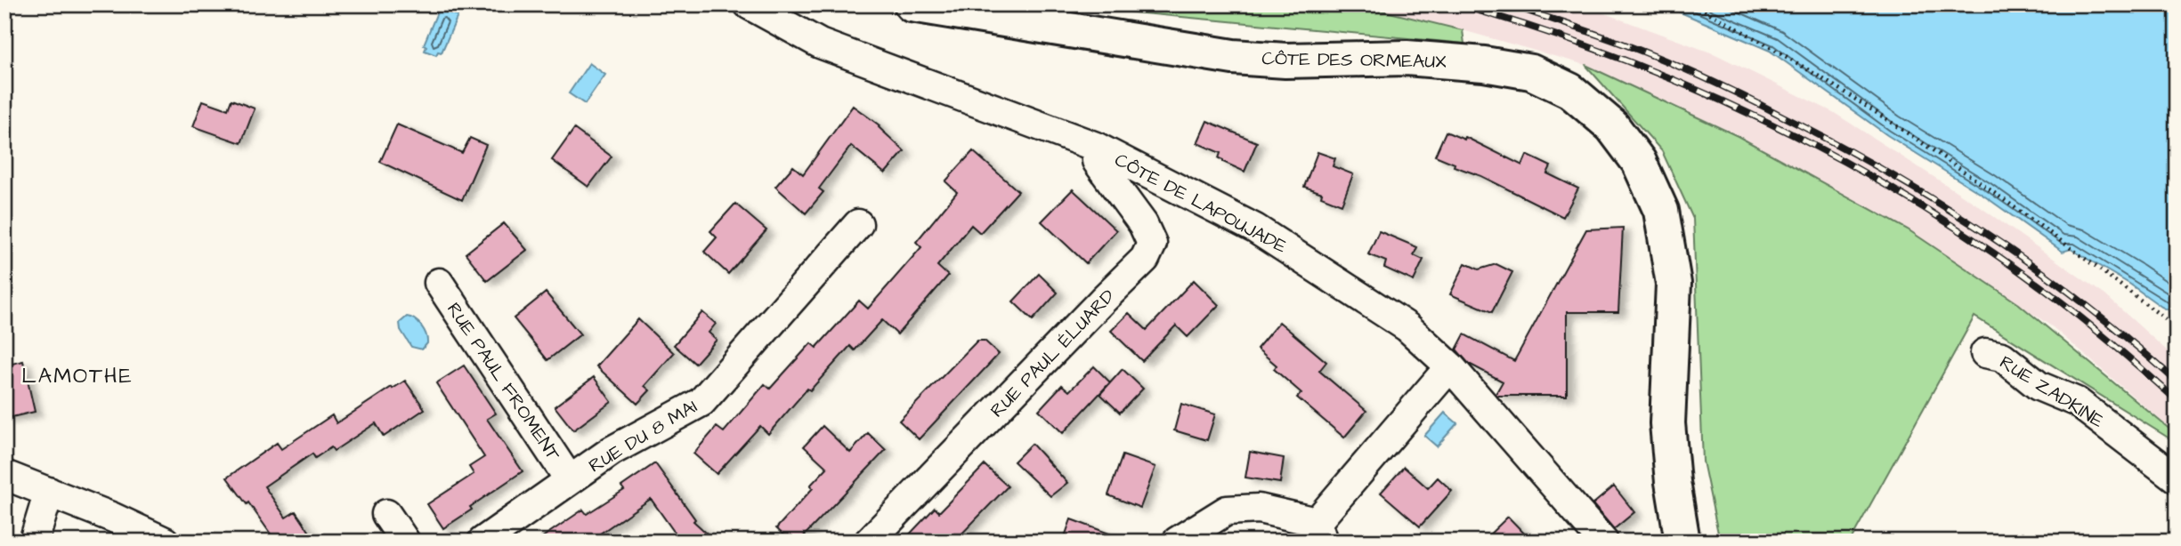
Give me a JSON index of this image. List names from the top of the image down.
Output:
{
  "streets": {
    "main road": ["CÔTE DES ORMEAUX"],
    "street": [
      "CÔTE DE LAPOUJADE",
      "RUE PAUL ÉLUARD",
      "RUE PAUL FROMENT",
      "RUE ZADKINE",
      "RUE DU 8 MAI"
    ]
  },
  "crossings": [
    ["CÔTE DE LAPOUJADE", "RUE PAUL ÉLUARD"],
    ["RUE PAUL FROMENT", "RUE DU 8 MAI"]
  ],
  "districts": ["LAMOTHE"]
}
